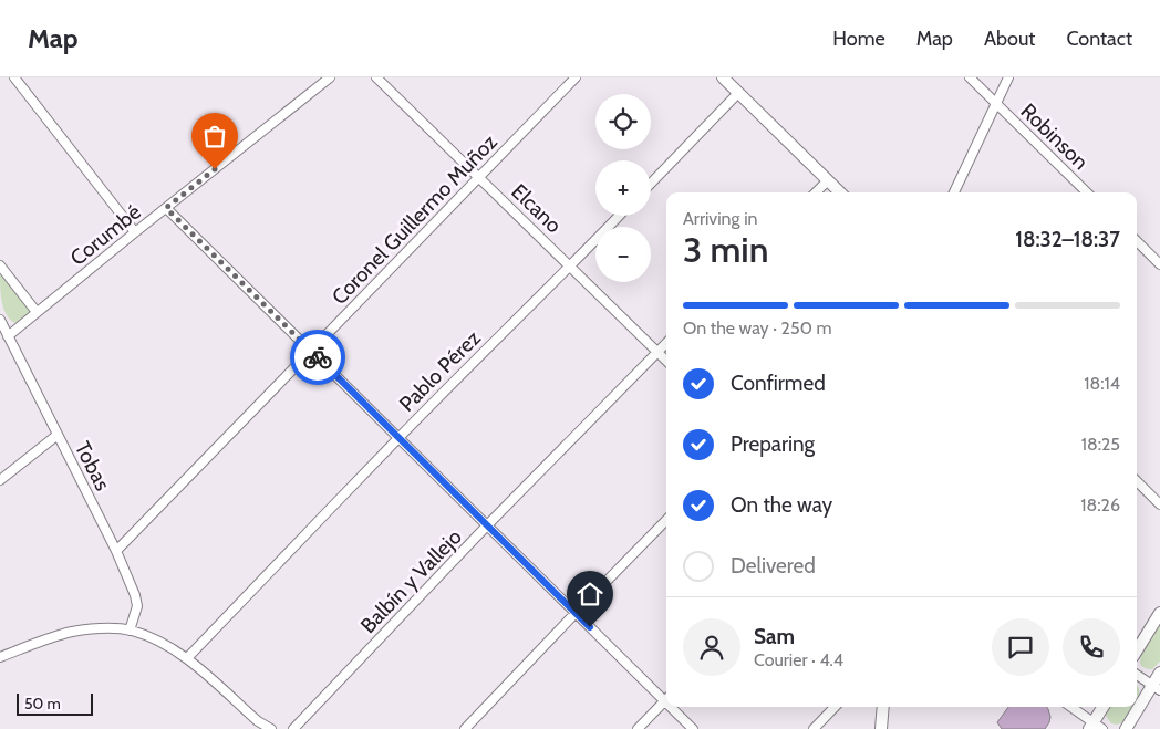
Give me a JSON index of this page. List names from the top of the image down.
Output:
{
  "streets": {
    "street": [
      "Robinson",
      "Elcano",
      "Coronel Guillermo Muñoz",
      "Corumbé",
      "Pablo Pérez",
      "Tobas",
      "Balbín y Vallejo"
    ]
  },
  "crossings": [
    ["Elcano", "Coronel Guillermo Muñoz"],
    ["Elcano", "Pablo Pérez"],
    ["Elcano", "Balbín y Vallejo"],
    ["Coronel Guillermo Muñoz", "Tobas"],
    ["Corumbé", "Tobas"]
  ],
  "scale_bar": "50 m",
  "page": {
    "header": "Map",
    "nav": [
      "Home",
      "Map",
      "About",
      "Contact"
    ],
    "map_buttons": ["+", "−"],
    "heading": ["3 min", "Arriving in", "18:32–18:37"],
    "panel": ["Sam", "Courier · 4.4"],
    "bar": "On the way · 250 m",
    "list": [
      ["Confirmed", "18:14"],
      ["Preparing", "18:25"],
      ["On the way", "18:26"],
      "Delivered"
    ],
    "scale": "50 m"
  }
}
